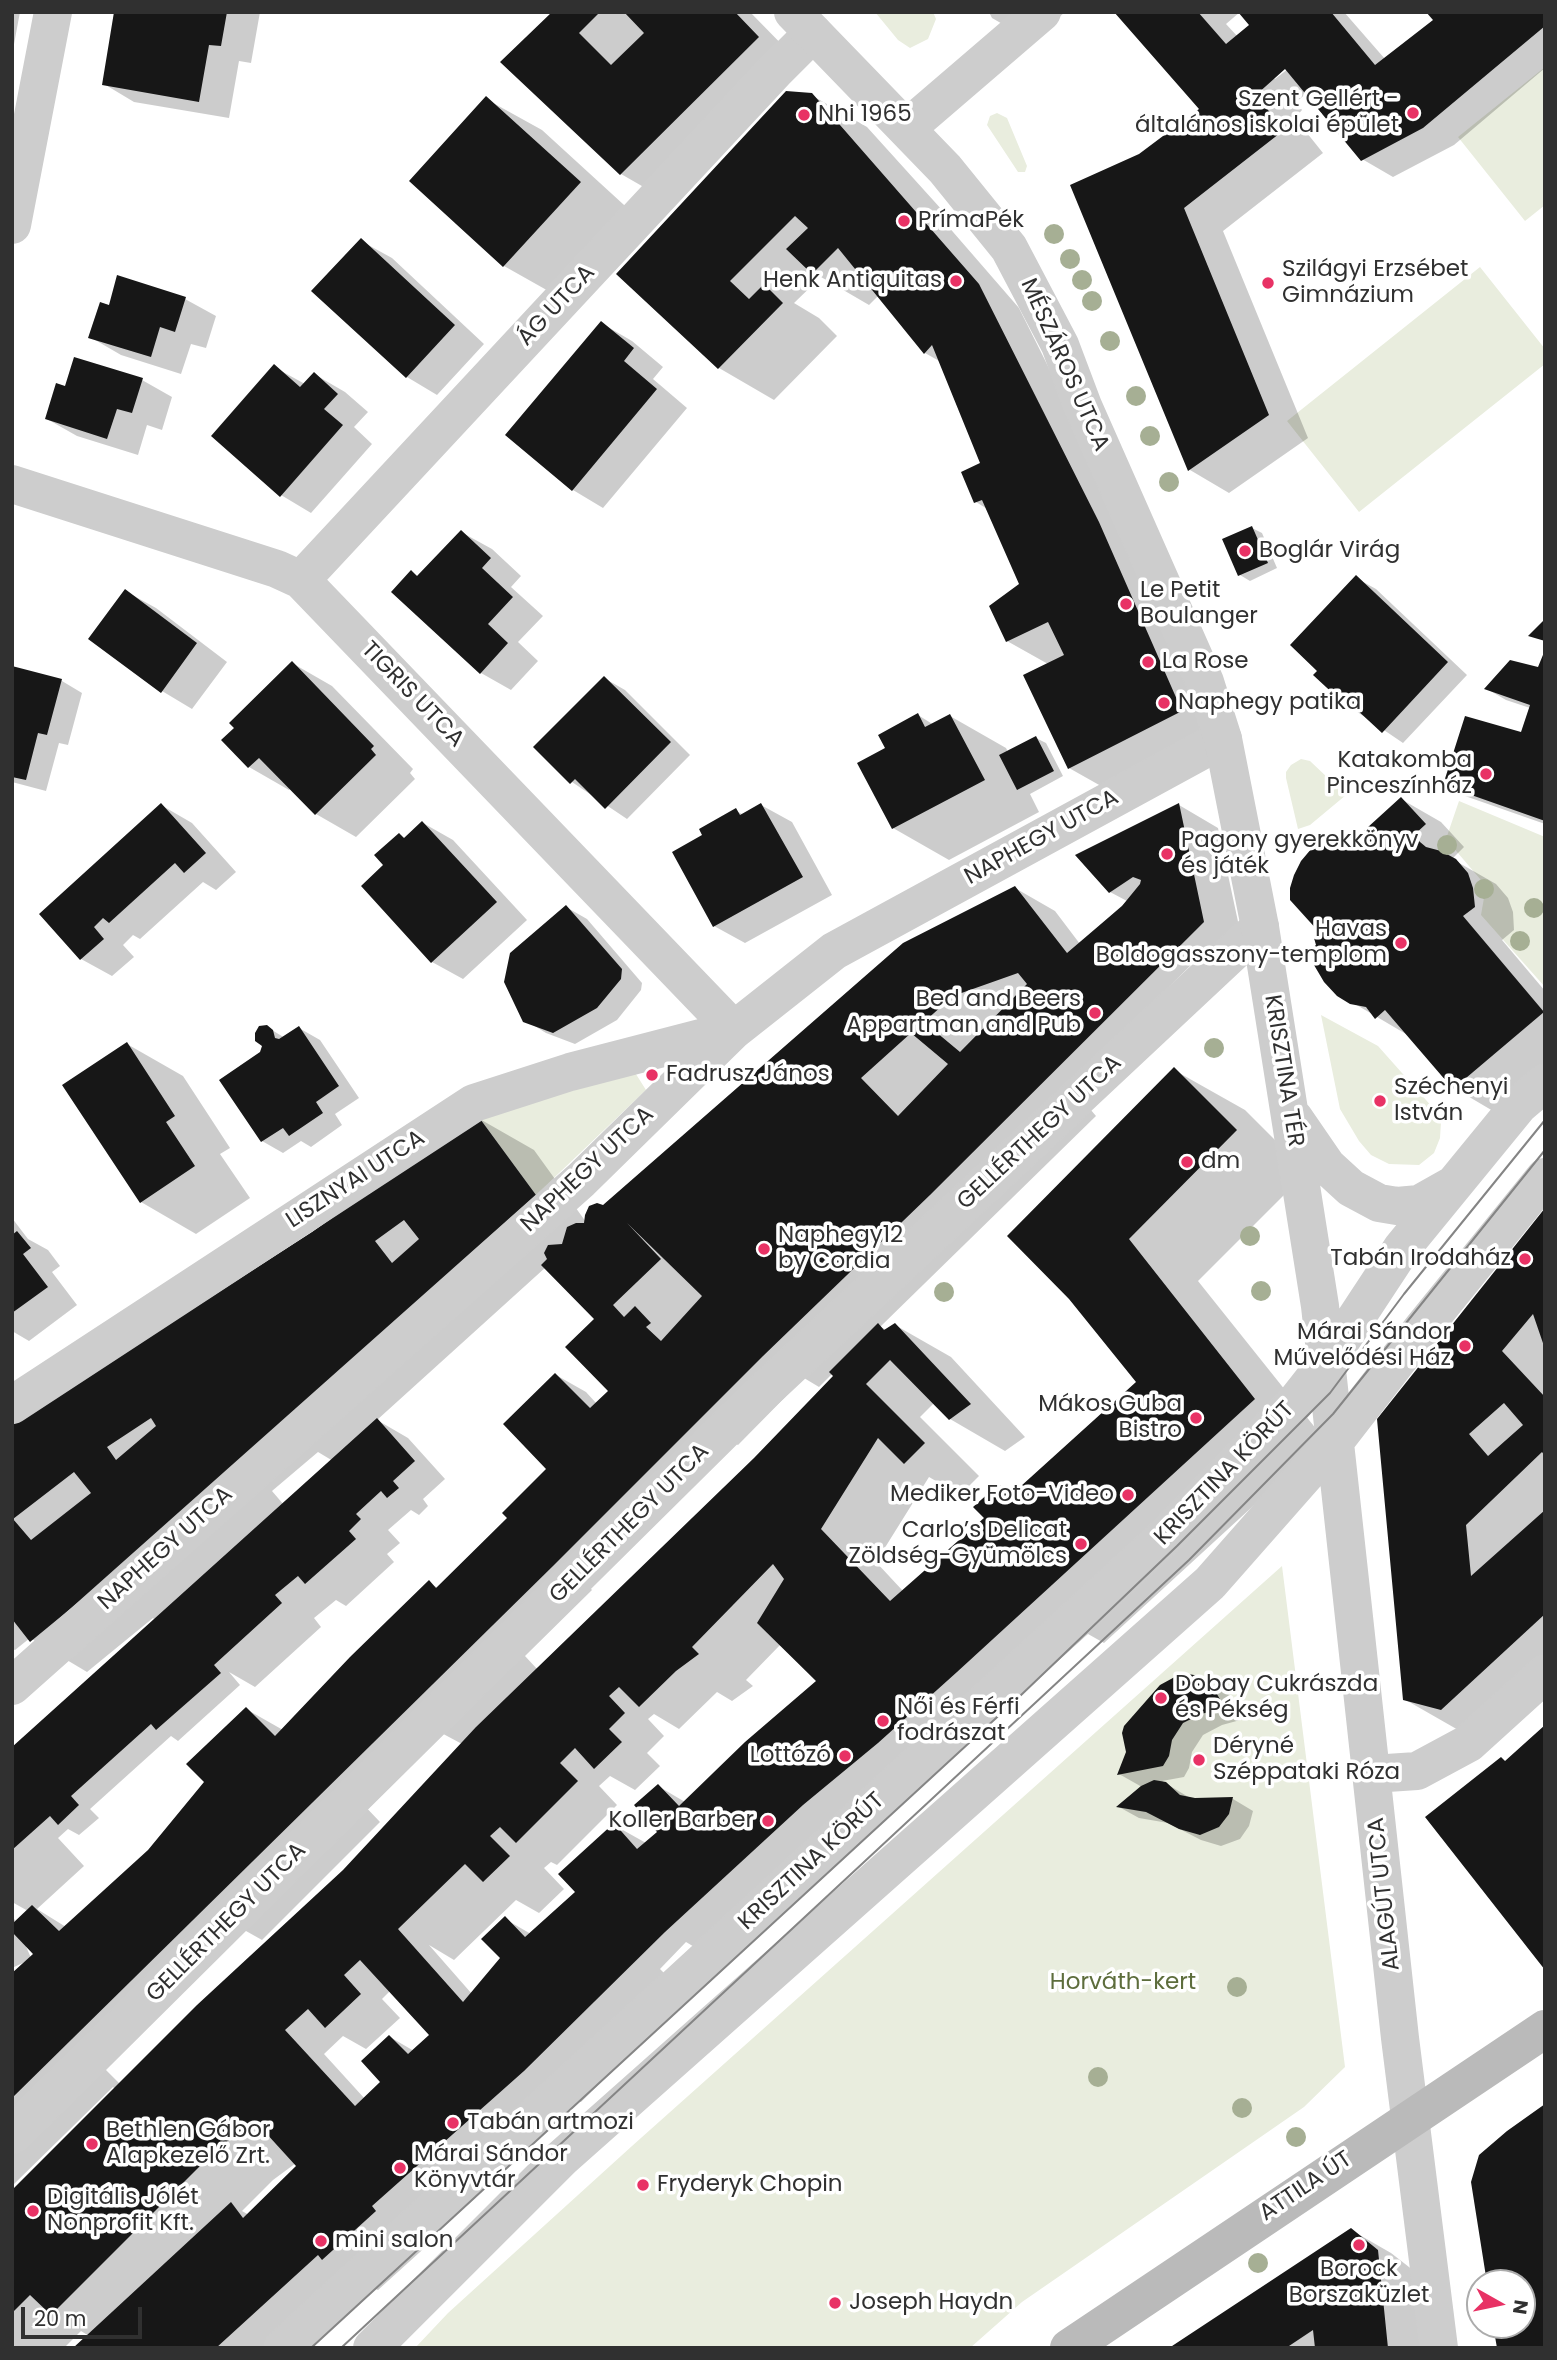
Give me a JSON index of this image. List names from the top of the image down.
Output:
{
  "streets": {
    "main road": ["ATTILA ÚT"],
    "street": [
      "ÁG UTCA",
      "MÉSZÁROS UTCA",
      "TIGRIS UTCA",
      "NAPHEGY UTCA",
      "KRISZTINA TÉR",
      "GELLÉRTHEGY UTCA",
      "LISZNYAI UTCA",
      "KRISZTINA KÖRÚT",
      "ALAGÚT UTCA"
    ]
  },
  "crossings": [
    ["ÁG UTCA", "MÉSZÁROS UTCA"],
    ["ÁG UTCA", "TIGRIS UTCA"],
    ["MÉSZÁROS UTCA", "NAPHEGY UTCA"],
    ["MÉSZÁROS UTCA", "KRISZTINA TÉR"],
    ["TIGRIS UTCA", "NAPHEGY UTCA"],
    ["TIGRIS UTCA", "LISZNYAI UTCA"],
    ["NAPHEGY UTCA", "KRISZTINA TÉR"],
    ["NAPHEGY UTCA", "LISZNYAI UTCA"],
    ["KRISZTINA TÉR", "GELLÉRTHEGY UTCA"],
    ["KRISZTINA TÉR", "KRISZTINA KÖRÚT"],
    ["KRISZTINA TÉR", "ALAGÚT UTCA"],
    ["ALAGÚT UTCA", "ATTILA ÚT"]
  ],
  "parks": ["Horváth-kert"],
  "places": [
    "Szent Gellért - általános iskolai épület",
    "Nhi 1965",
    "PrímaPék",
    "Henk Antiquitas",
    "Szilágyi Erzsébet Gimnázium",
    "Boglár Virág",
    "Le Petit Boulanger",
    "La Rose",
    "Naphegy patika",
    "Katakomba Pinceszínház",
    "Pagony gyerekkönyv és játék",
    "Havas Boldogasszony-templom",
    "Bed and Beers Appartman and Pub",
    "Fadrusz János",
    "Széchenyi István",
    "dm",
    "Naphegy12 by Cordia",
    "Tabán Irodaház",
    "Márai Sándor Művelődési Ház",
    "Mákos Guba Bistro",
    "Mediker Foto-Video",
    "Carlo’s Delicat Zöldség-Gyümölcs",
    "Dobay Cukrászda és Pékség",
    "Női és Férfi fodrászat",
    "Lottózó",
    "Déryné Széppataki Róza",
    "Koller Barber",
    "Tabán artmozi",
    "Bethlen Gábor Alapkezelő Zrt.",
    "Márai Sándor Könyvtár",
    "Fryderyk Chopin",
    "Digitális Jólét Nonprofit Kft.",
    "mini salon",
    "Borock Borszaküzlet",
    "Joseph Haydn"
  ],
  "scale_bar": "20 m",
  "north": "right"
}
